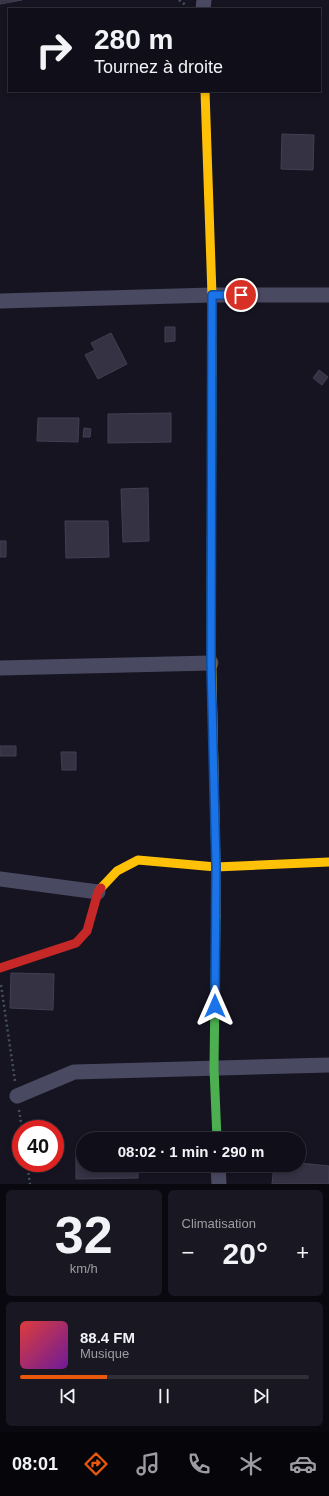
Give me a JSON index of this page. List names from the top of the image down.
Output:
{
  "page": {
    "turn": ["280 m", "Tournez à droite"],
    "limit": "40",
    "trip": "08:02 · 1 min · 290 m",
    "tile": [
      ["32", "km/h"],
      "Climatisation"
    ],
    "heat": ["−", "20°", "+"],
    "song": ["88.4 FM", "Musique"],
    "tabs": "08:01"
  }
}
